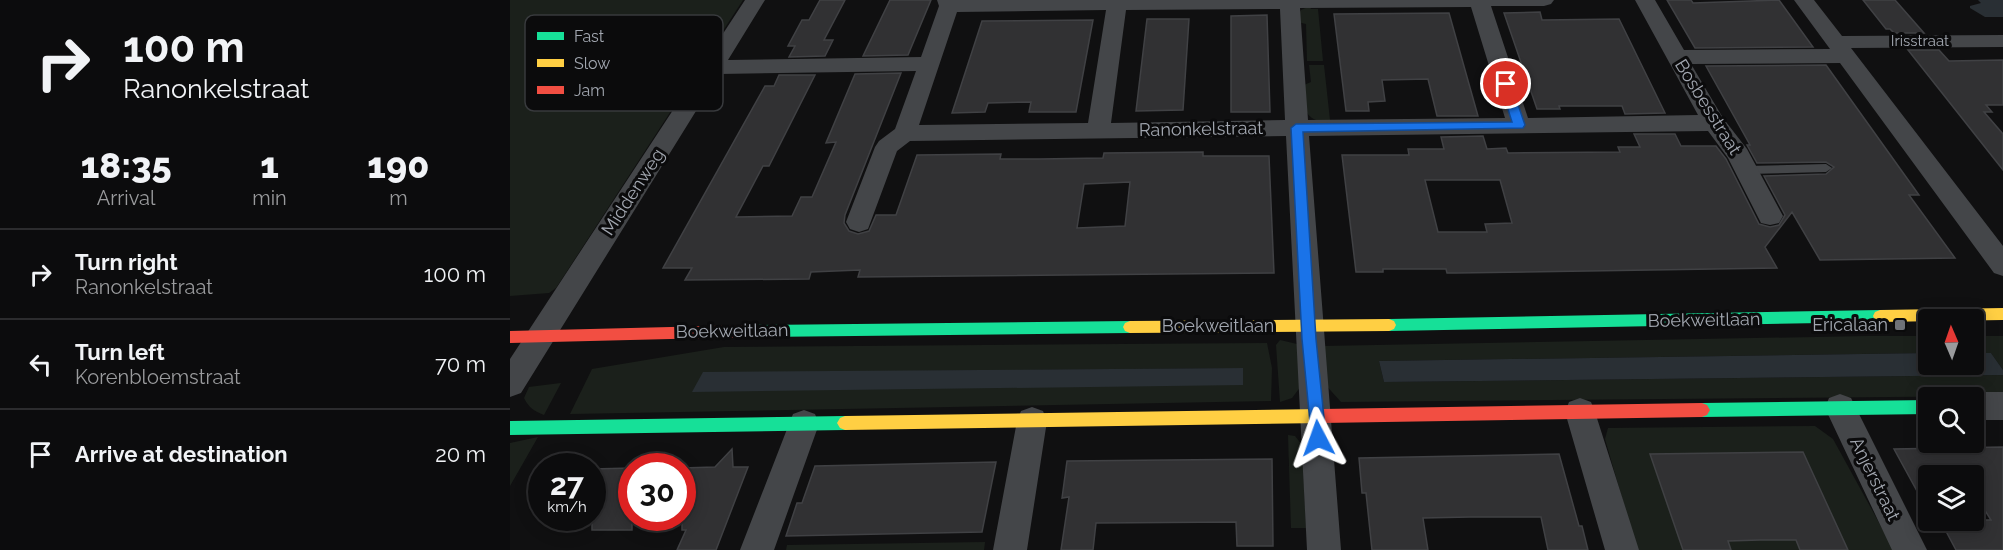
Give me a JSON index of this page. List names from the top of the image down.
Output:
{
  "streets": {
    "street": [
      "Irisstraat",
      "Bosbesstraat",
      "Ranonkelstraat",
      "Middenweg",
      "Boekweitlaan",
      "Anjerstraat"
    ]
  },
  "crossings": [
    ["Irisstraat", "Bosbesstraat"],
    ["Bosbesstraat", "Ranonkelstraat"],
    ["Middenweg", "Boekweitlaan"]
  ],
  "places": {
    "transit": ["Ericalaan"]
  },
  "legend": ["Fast", "Slow", "Jam"],
  "north": "top",
  "page": {
    "turn": ["100 m", "Ranonkelstraat"],
    "eta": [
      "18:35",
      "Arrival",
      "1",
      "min",
      "190",
      "m"
    ],
    "list": [
      {
        "name": "Turn right",
        "note": "Ranonkelstraat",
        "value": "100 m"
      },
      {
        "name": "Turn left",
        "note": "Korenbloemstraat",
        "value": "70 m"
      },
      {
        "name": "Arrive at destination",
        "value": "20 m"
      }
    ],
    "speed": "27 km/h",
    "limit": "30"
  }
}
